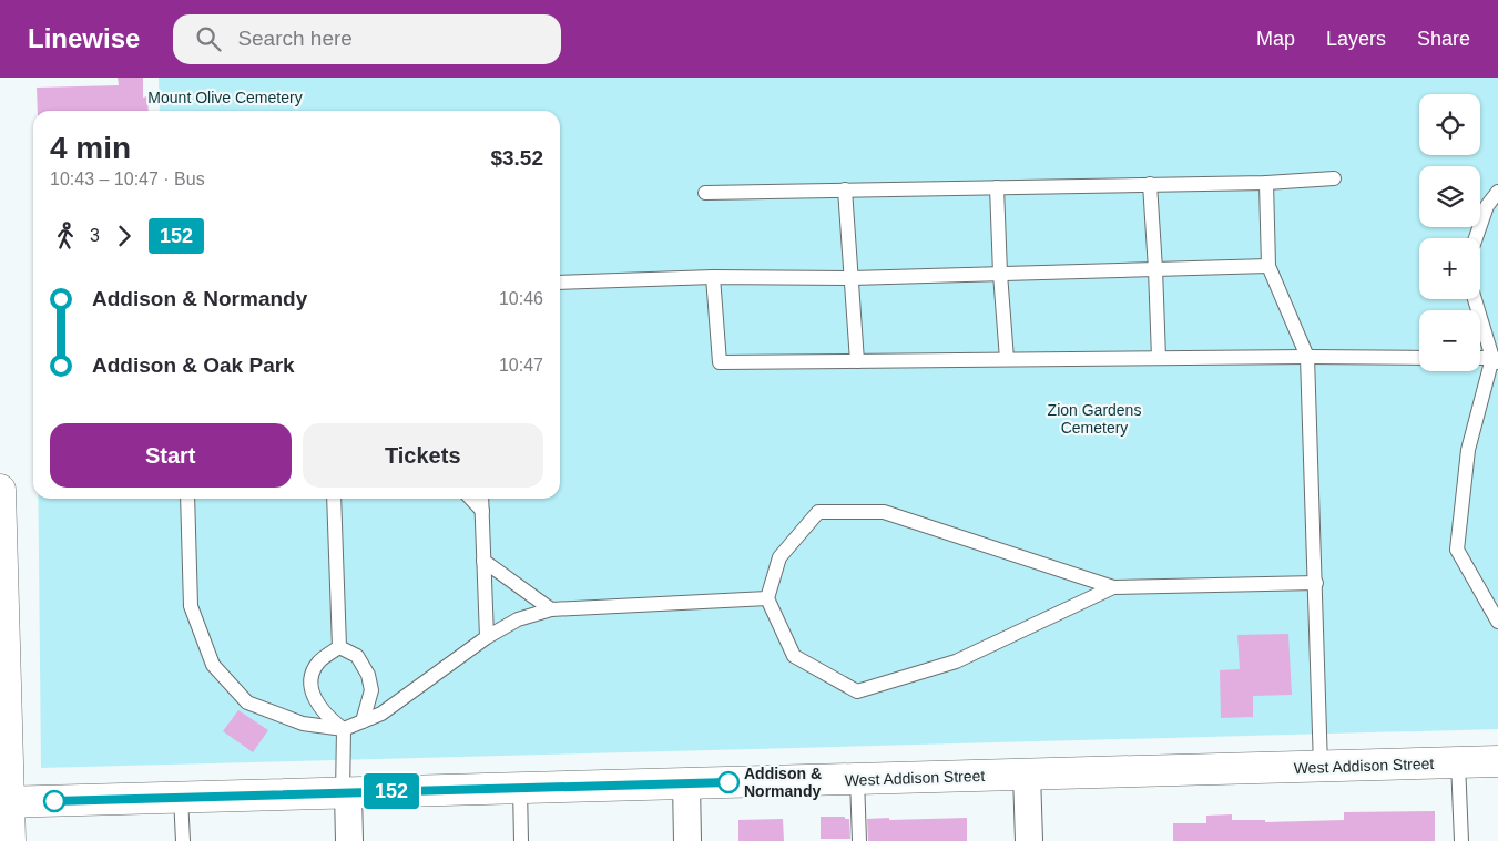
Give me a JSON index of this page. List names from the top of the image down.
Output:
{
  "streets": {
    "street": ["West Addison Street"]
  },
  "parks": ["Mount Olive Cemetery", "Zion Gardens Cemetery"],
  "places": ["Addison & Normandy"],
  "lines": ["bus line 152"],
  "page": {
    "header": "Linewise",
    "search": "Search here",
    "nav": ["Map", "Layers", "Share"],
    "on_map": "152",
    "map_buttons": ["+", "−"],
    "heading": ["4 min", "10:43 – 10:47 · Bus", "$3.52"],
    "legs": ["3", "152"],
    "list": [
      {
        "name": "Addison & Normandy",
        "value": "10:46"
      },
      {
        "name": "Addison & Oak Park",
        "value": "10:47"
      }
    ],
    "buttons": ["Start", "Tickets"]
  }
}
